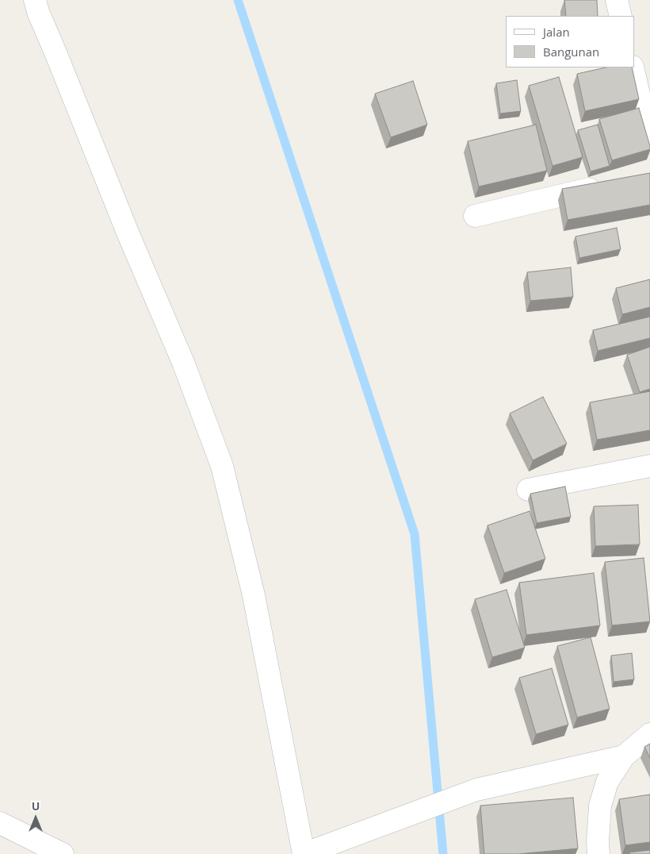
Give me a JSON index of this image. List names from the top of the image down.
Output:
{
  "legend": ["Jalan", "Bangunan"],
  "north": "top"
}
